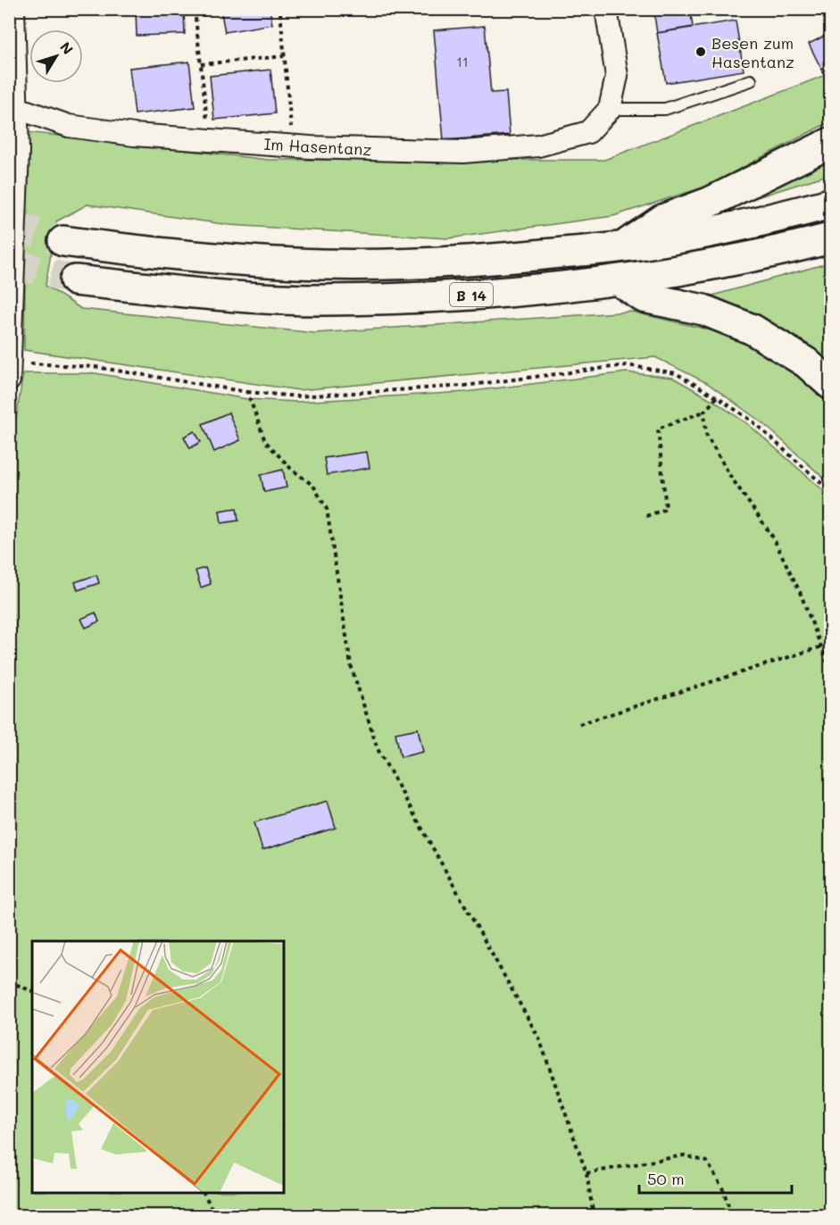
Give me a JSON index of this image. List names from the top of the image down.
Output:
{
  "streets": {
    "highway": ["B 14"],
    "street": ["Im Hasentanz"]
  },
  "places": ["Besen zum Hasentanz"],
  "house_numbers": ["11"],
  "scale_bar": "50 m",
  "north": "top right"
}
